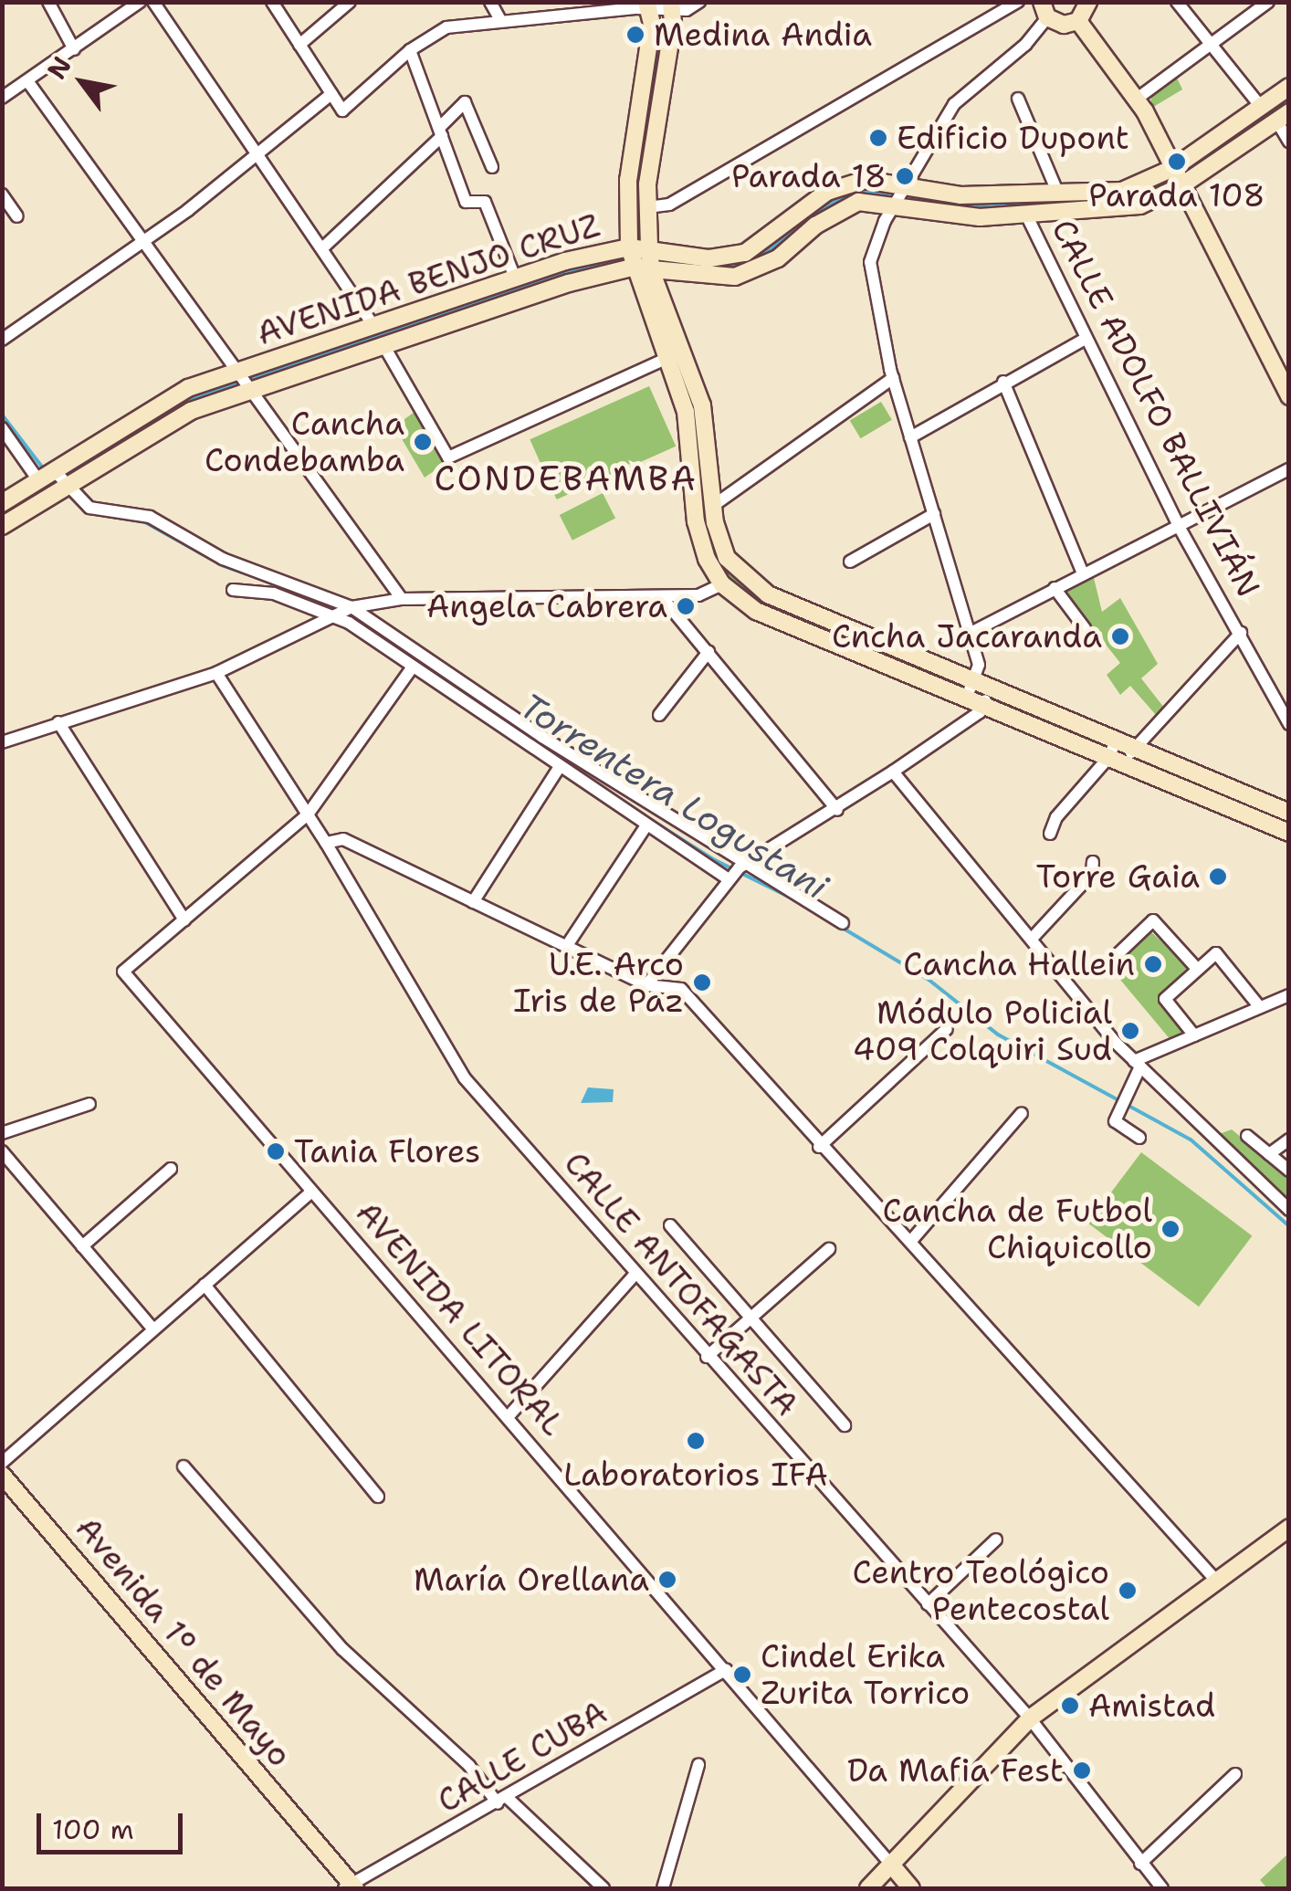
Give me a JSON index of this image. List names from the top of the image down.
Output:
{
  "streets": {
    "main road": ["AVENIDA BENJO CRUZ", "AVENIDA LITORAL", "Avenida 1º de Mayo"],
    "street": ["CALLE ADOLFO BALLIVIÁN", "CALLE ANTOFAGASTA", "CALLE CUBA"]
  },
  "crossings": [
    ["AVENIDA BENJO CRUZ", "CALLE ADOLFO BALLIVIÁN"],
    ["CALLE ANTOFAGASTA", "AVENIDA LITORAL"],
    ["AVENIDA LITORAL", "CALLE CUBA"],
    ["Avenida 1º de Mayo", "CALLE CUBA"]
  ],
  "districts": ["CONDEBAMBA"],
  "water": ["Torrentera Logustani"],
  "places": [
    "Medina Andia",
    "Edificio Dupont",
    "Parada 108",
    "Parada 18",
    "Cancha Condebamba",
    "Angela Cabrera",
    "Cncha Jacaranda",
    "Torre Gaia",
    "Cancha Hallein",
    "U.E. Arco Iris de Paz",
    "Módulo Policial 409 Colquiri Sud",
    "Tania Flores",
    "Cancha de Futbol Chiquicollo",
    "Laboratorios IFA",
    "María Orellana",
    "Centro Teológico Pentecostal",
    "Cindel Erika Zurita Torrico",
    "Amistad",
    "Da Mafia Fest"
  ],
  "scale_bar": "100 m",
  "north": "top left"
}
